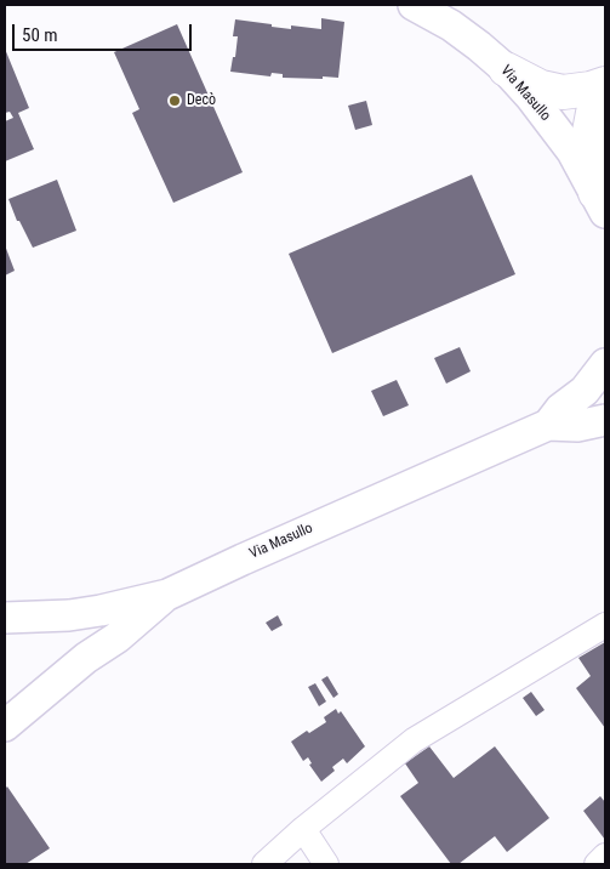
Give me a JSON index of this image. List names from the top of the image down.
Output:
{
  "streets": {
    "main road": ["Via Masullo"]
  },
  "places": ["Decò"],
  "scale_bar": "50 m"
}
